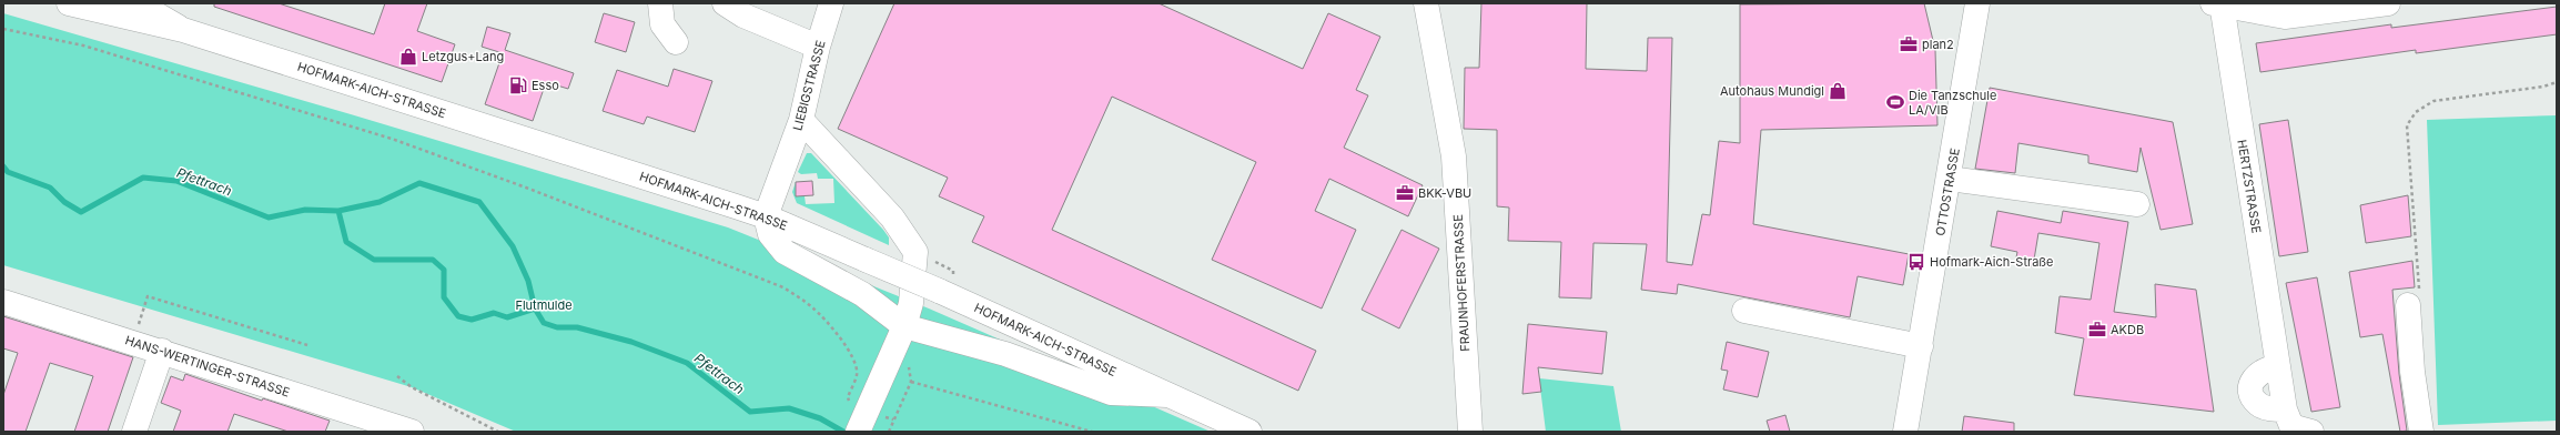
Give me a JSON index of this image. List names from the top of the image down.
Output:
{
  "streets": {
    "street": [
      "LIEBIGSTRASSE",
      "HOFMARK-AICH-STRASSE",
      "HERTZSTRASSE",
      "OTTOSTRASSE",
      "FRAUNHOFERSTRASSE",
      "HANS-WERTINGER-STRASSE"
    ]
  },
  "crossings": [
    ["LIEBIGSTRASSE", "HOFMARK-AICH-STRASSE"]
  ],
  "water": ["Pfettrach"],
  "parks": ["Flutmulde"],
  "places": {
    "office": ["plan2", "BKK-VBU", "AKDB"],
    "shop": ["Letzgus+Lang", "Autohaus Mundigl"],
    "fuel station": ["Esso"],
    "sports": ["Die Tanzschule LA/VIB"],
    "bus stop": ["Hofmark-Aich-Straße"]
  }
}
